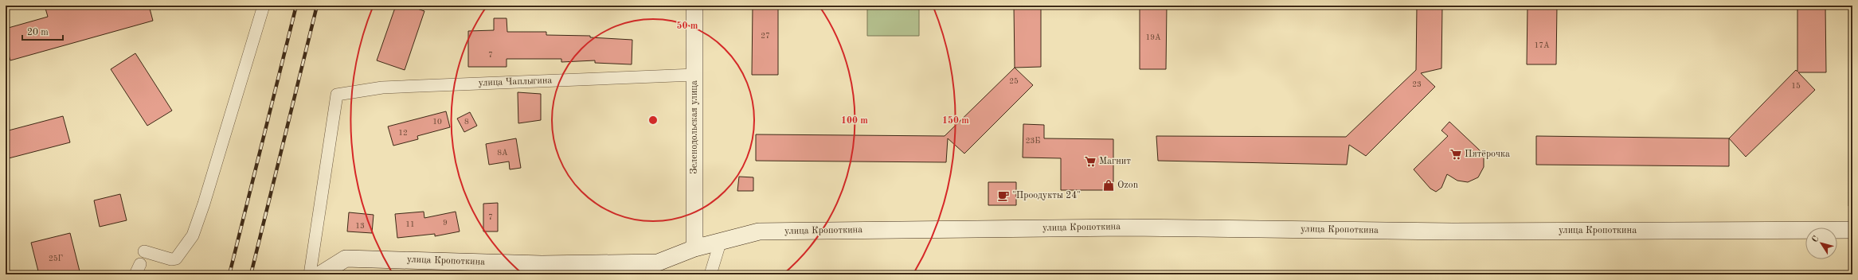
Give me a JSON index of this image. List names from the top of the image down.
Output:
{
  "streets": {
    "street": ["улица Чаплыгина", "Зеленодольская улица", "улица Кропоткина"]
  },
  "crossings": [
    ["улица Чаплыгина", "Зеленодольская улица"],
    ["Зеленодольская улица", "улица Кропоткина"]
  ],
  "places": {
    "supermarket": ["Пятёрочка", "Магнит"],
    "shop": ["Ozon"],
    "cafe": ["\"Проодукты 24\""]
  },
  "house_numbers": [
    "27",
    "19А",
    "17А",
    "7",
    "25",
    "23",
    "15",
    "10",
    "8",
    "12",
    "23Б",
    "8А",
    "7",
    "9",
    "11",
    "13",
    "25Г"
  ],
  "scale_bar": "20 m",
  "north": "top left",
  "rings": ["50 m", "100 m", "150 m"]
}
